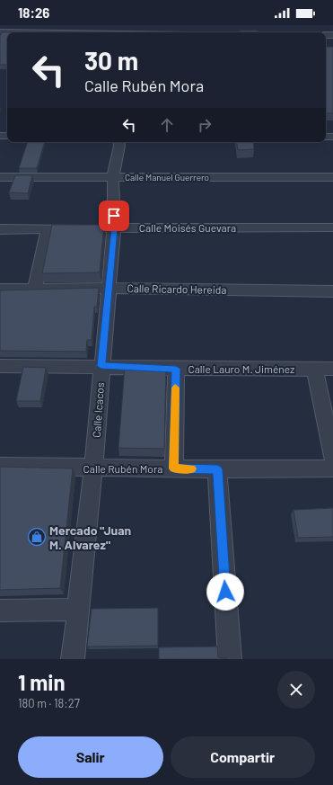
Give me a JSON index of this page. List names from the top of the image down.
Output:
{
  "streets": {
    "street": [
      "Calle Manuel Guerrero",
      "Calle Moisés Guevara",
      "Calle Ricardo Hereida",
      "Calle Lauro M. Jiménez",
      "Calle Icacos",
      "Calle Rubén Mora"
    ]
  },
  "crossings": [
    ["Calle Manuel Guerrero", "Calle Icacos"],
    ["Calle Moisés Guevara", "Calle Icacos"],
    ["Calle Ricardo Hereida", "Calle Icacos"],
    ["Calle Lauro M. Jiménez", "Calle Icacos"],
    ["Calle Icacos", "Calle Rubén Mora"]
  ],
  "places": {
    "shop": ["Mercado \"Juan M. Alvarez\""]
  },
  "page": {
    "status": "18:26",
    "turn": ["30 m", "Calle Rubén Mora"],
    "heading": ["1 min", "180 m · 18:27"],
    "buttons": ["Salir", "Compartir"]
  }
}
